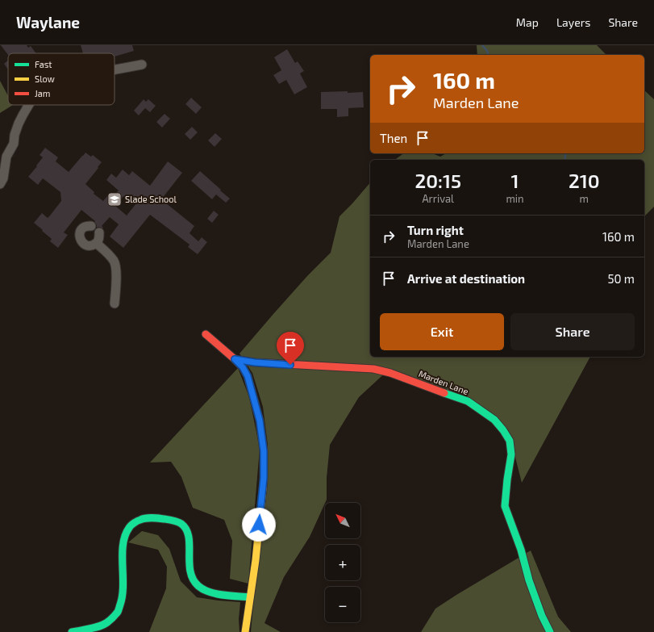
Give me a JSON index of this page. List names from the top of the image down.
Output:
{
  "streets": {
    "street": ["Marden Lane"]
  },
  "places": {
    "school or university": ["Slade School"]
  },
  "legend": ["Fast", "Slow", "Jam"],
  "north": "top left",
  "page": {
    "header": "Waylane",
    "nav": ["Map", "Layers", "Share"],
    "turn": ["160 m", "Marden Lane"],
    "then": "Then",
    "eta": [
      "20:15",
      "Arrival",
      "1",
      "min",
      "210",
      "m"
    ],
    "list": [
      {
        "name": "Turn right",
        "note": "Marden Lane",
        "value": "160 m"
      },
      {
        "name": "Arrive at destination",
        "value": "50 m"
      }
    ],
    "buttons": ["Exit", "Share"],
    "map_buttons": ["+", "−"]
  }
}
